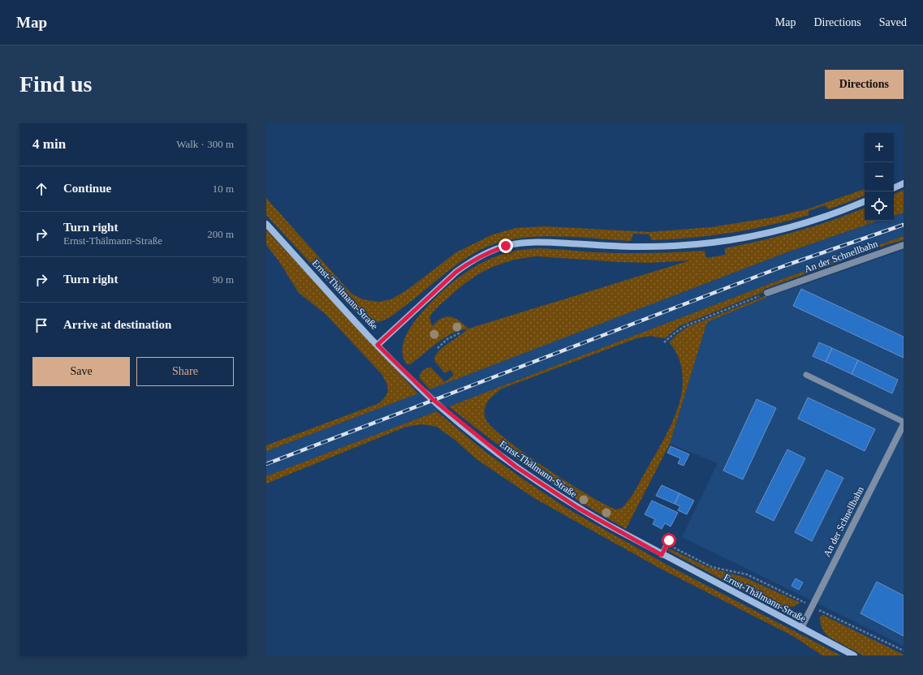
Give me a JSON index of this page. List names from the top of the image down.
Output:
{
  "streets": {
    "main road": ["Ernst-Thälmann-Straße"],
    "street": ["An der Schnellbahn"]
  },
  "crossings": [
    ["An der Schnellbahn", "Ernst-Thälmann-Straße"]
  ],
  "page": {
    "header": "Map",
    "nav": ["Map", "Directions", "Saved"],
    "buttons": [
      "Directions",
      ["Save", "Share"]
    ],
    "title": "Find us",
    "heading": ["4 min", "Walk · 300 m"],
    "map_buttons": ["+", "−"],
    "list": [
      ["Continue", "10 m"],
      ["Turn right", "Ernst-Thälmann-Straße", "200 m"],
      ["Turn right", "90 m"],
      "Arrive at destination"
    ]
  }
}
